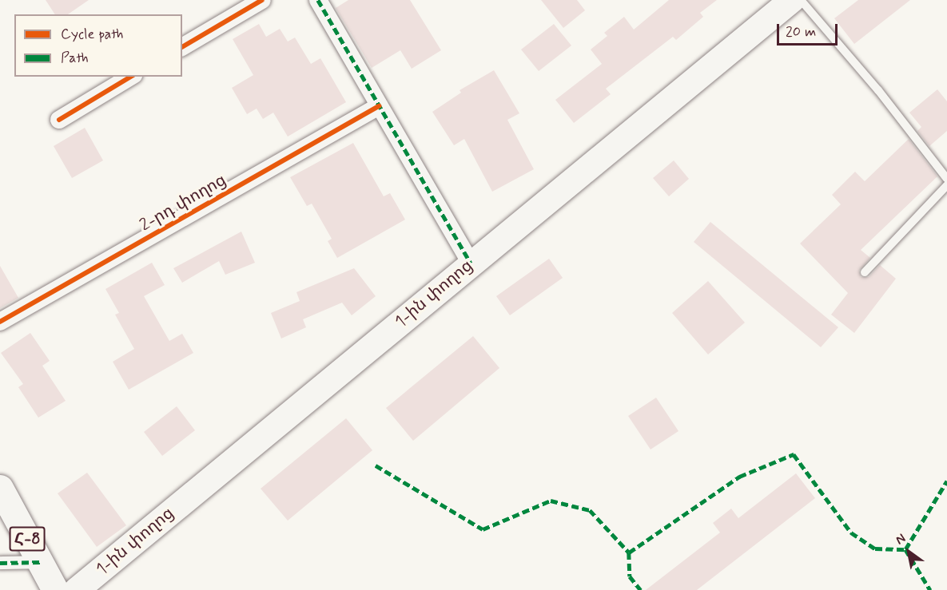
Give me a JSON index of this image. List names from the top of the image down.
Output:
{
  "streets": {
    "main road": ["1-ին փողոց", "Հ-8"],
    "street": ["2-րդ փողոց"]
  },
  "legend": ["Cycle path", "Path"],
  "scale_bar": "20 m",
  "north": "top left"
}
